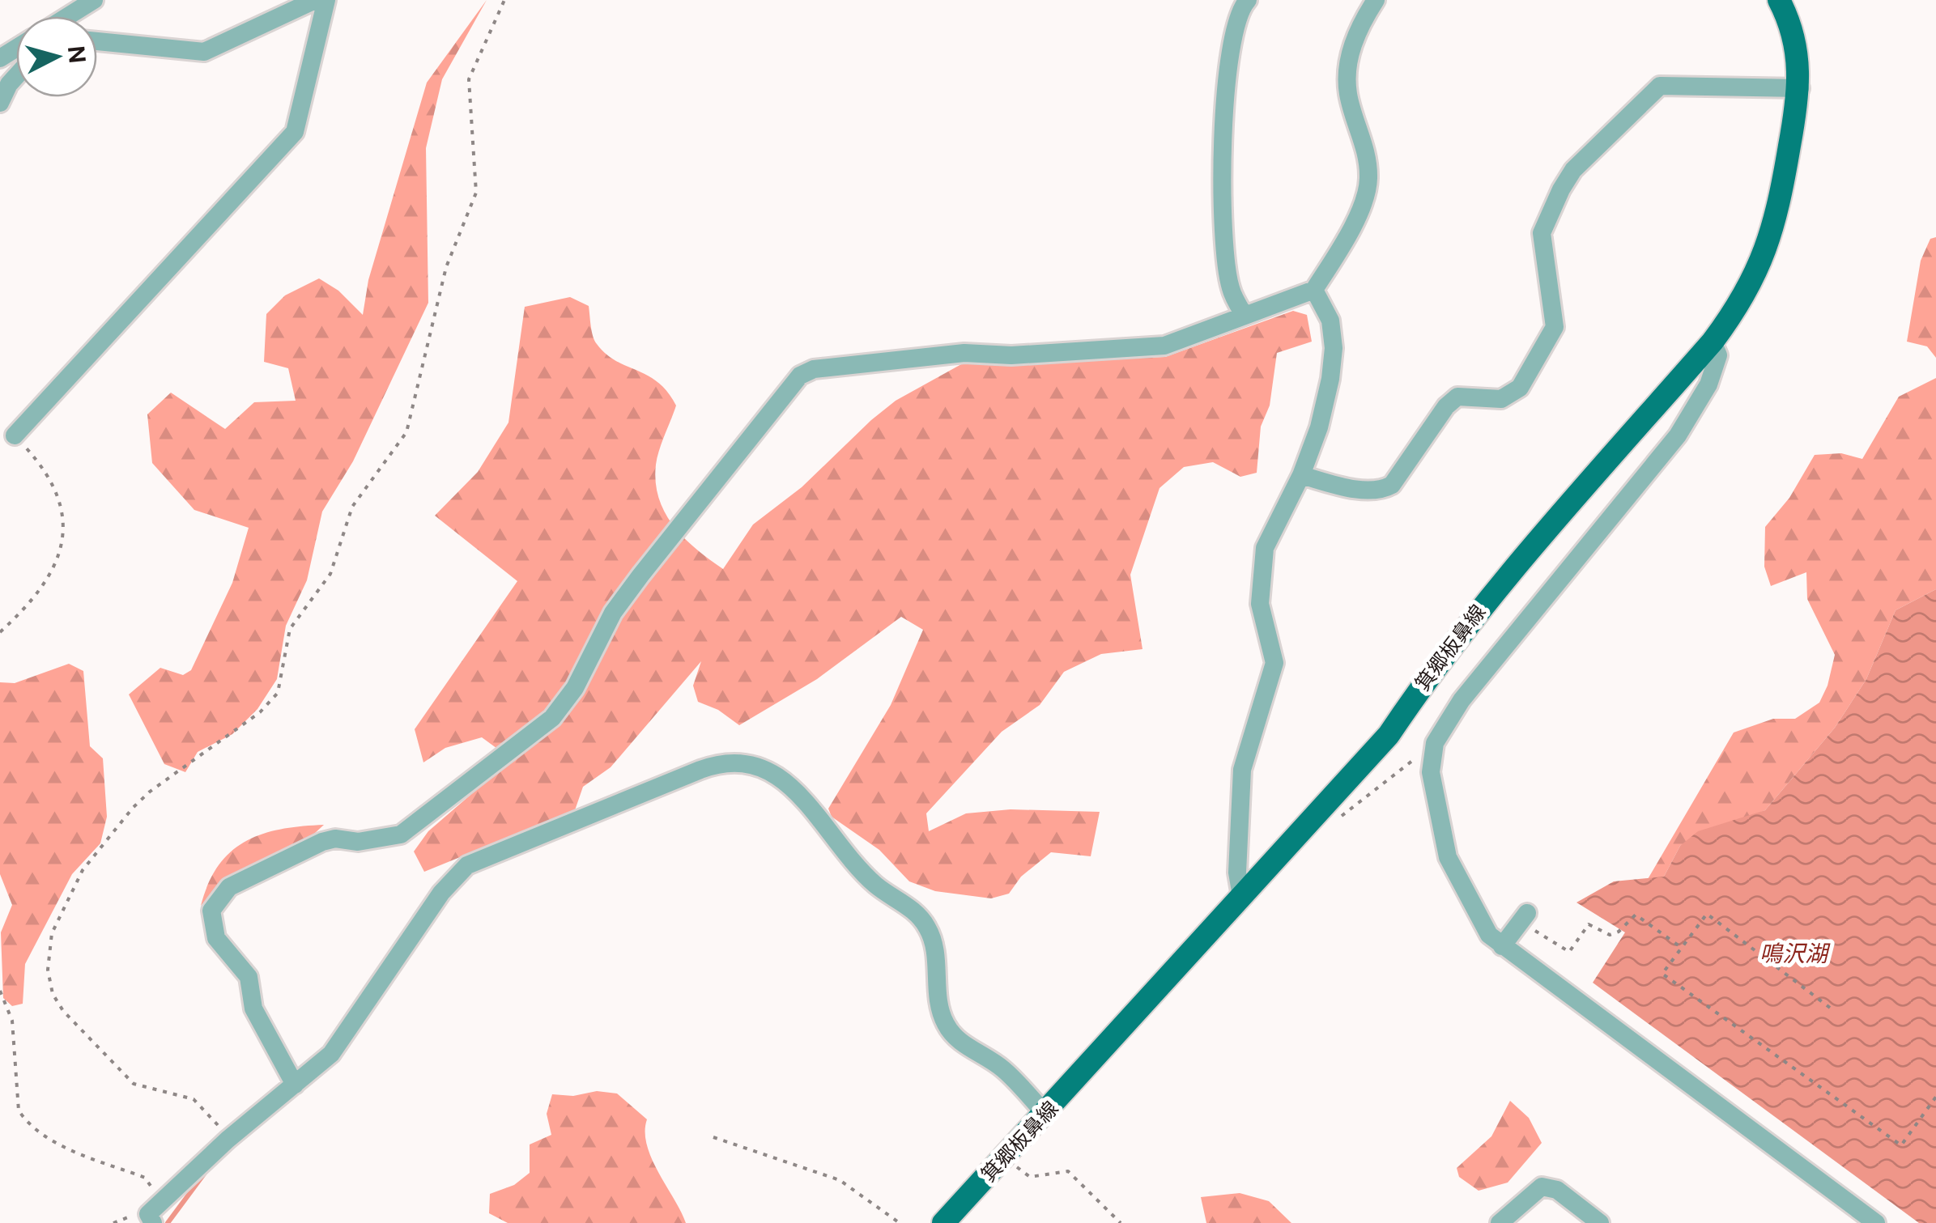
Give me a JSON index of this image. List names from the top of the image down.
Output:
{
  "streets": {
    "main road": ["箕郷板鼻線"]
  },
  "water": ["鳴沢湖"],
  "north": "right"
}
